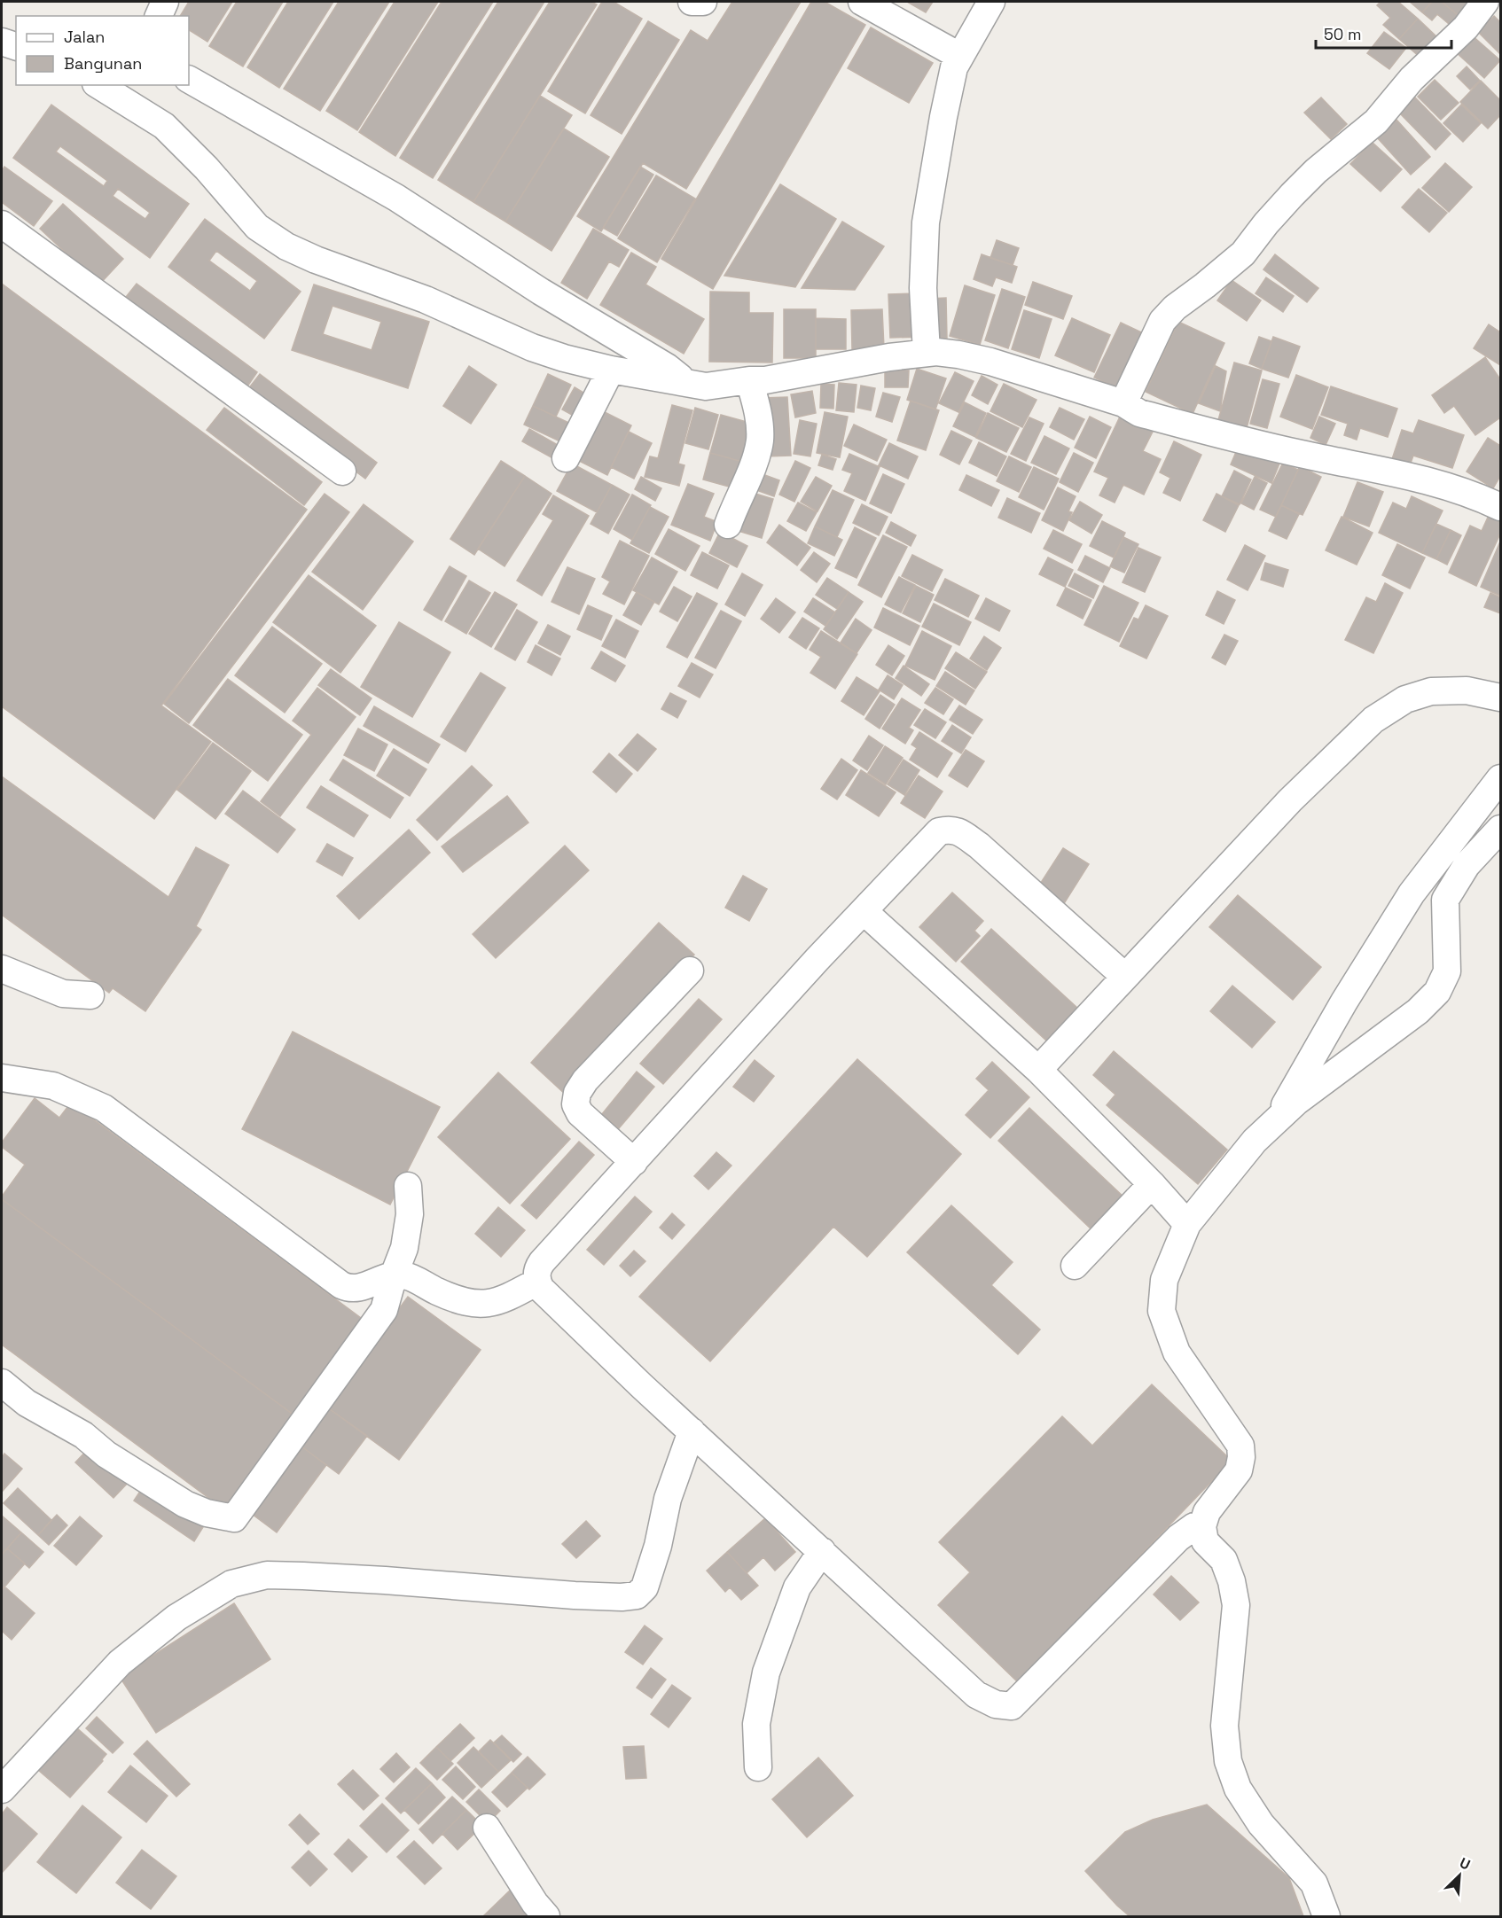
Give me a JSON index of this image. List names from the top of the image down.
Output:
{
  "legend": ["Jalan", "Bangunan"],
  "scale_bar": "50 m",
  "north": "top right"
}
